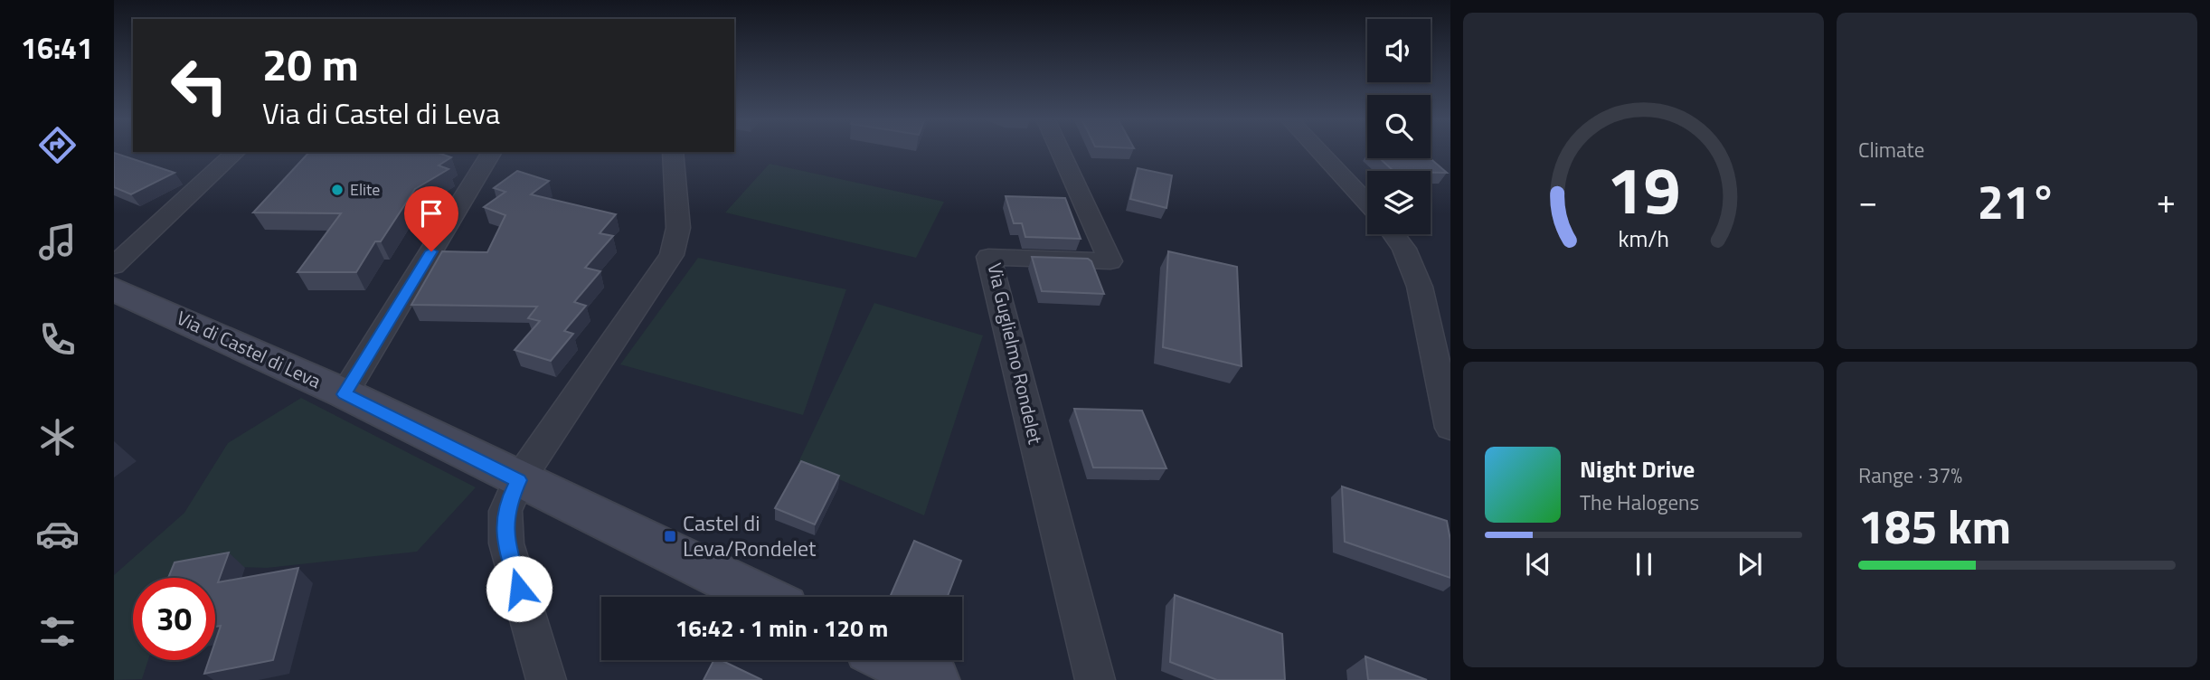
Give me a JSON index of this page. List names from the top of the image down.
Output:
{
  "streets": {
    "street": ["Via di Castel di Leva", "Via Guglielmo Rondelet"]
  },
  "places": {
    "other": ["Elite"],
    "transit": ["Castel di Leva/Rondelet"]
  },
  "page": {
    "tabs": "16:41",
    "tile": [
      "Climate",
      ["Range · 37%", "185 km"]
    ],
    "turn": ["20 m", "Via di Castel di Leva"],
    "heat": ["−", "21°", "+"],
    "song": ["Night Drive", "The Halogens"],
    "limit": "30",
    "trip": "16:42 · 1 min · 120 m",
    "gauge": ["19", "km/h"]
  }
}
